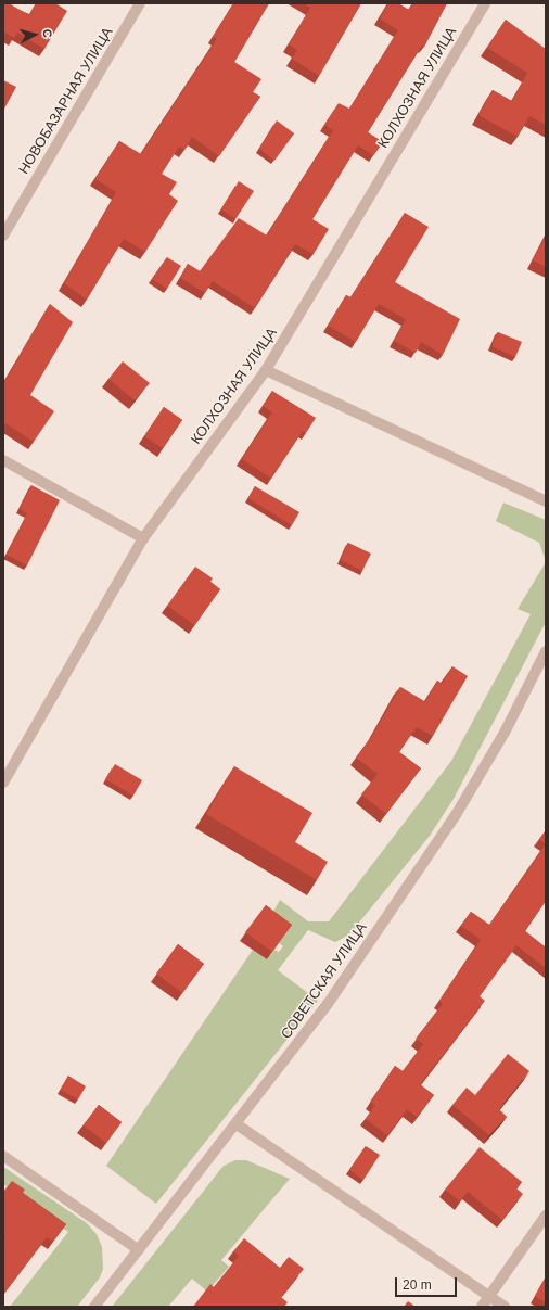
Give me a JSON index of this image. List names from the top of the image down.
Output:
{
  "streets": {
    "street": ["КОЛХОЗНАЯ УЛИЦА", "НОВОБАЗАРНАЯ УЛИЦА", "СОВЕТСКАЯ УЛИЦА"]
  },
  "scale_bar": "20 m",
  "north": "right"
}
